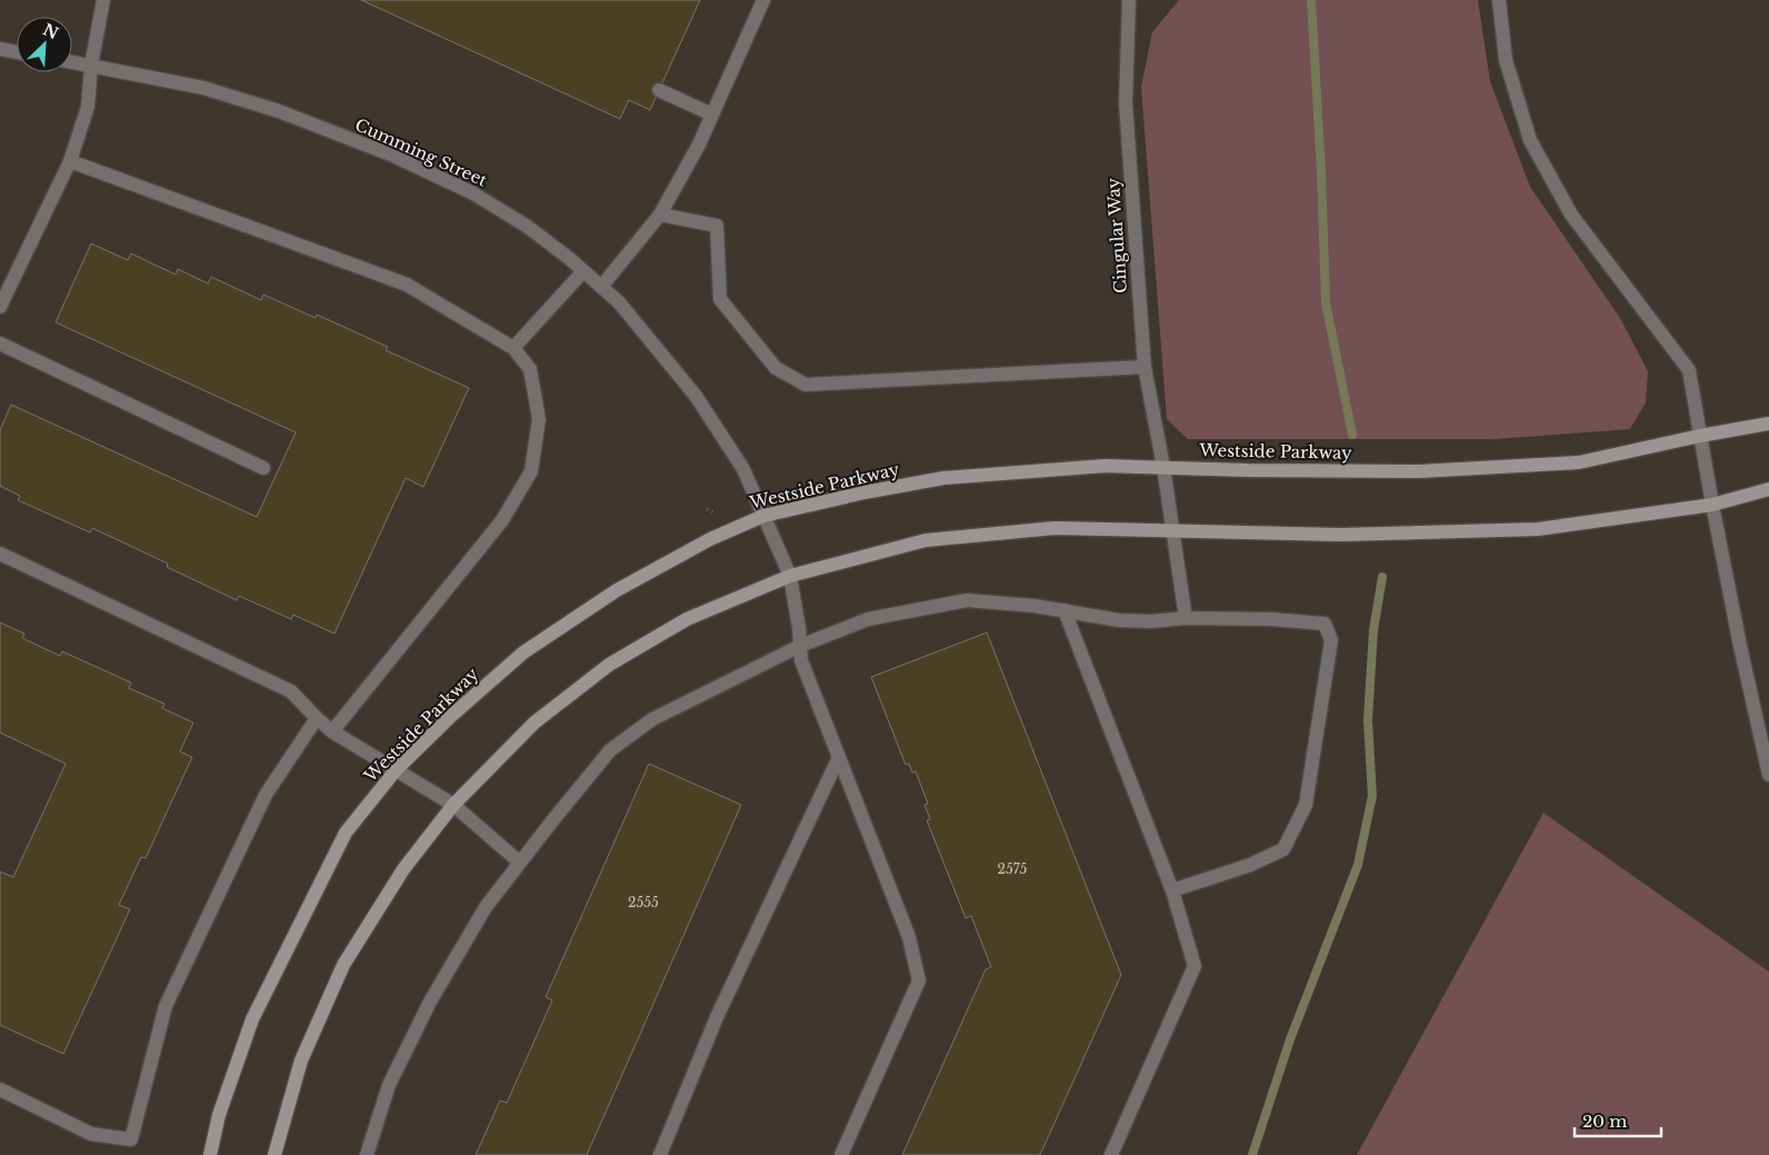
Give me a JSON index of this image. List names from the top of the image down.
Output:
{
  "streets": {
    "main road": ["Westside Parkway"],
    "street": ["Cumming Street", "Cingular Way"]
  },
  "crossings": [
    ["Cumming Street", "Westside Parkway"],
    ["Cingular Way", "Westside Parkway"]
  ],
  "house_numbers": ["2575", "2555"],
  "scale_bar": "20 m",
  "north": "top right"
}
